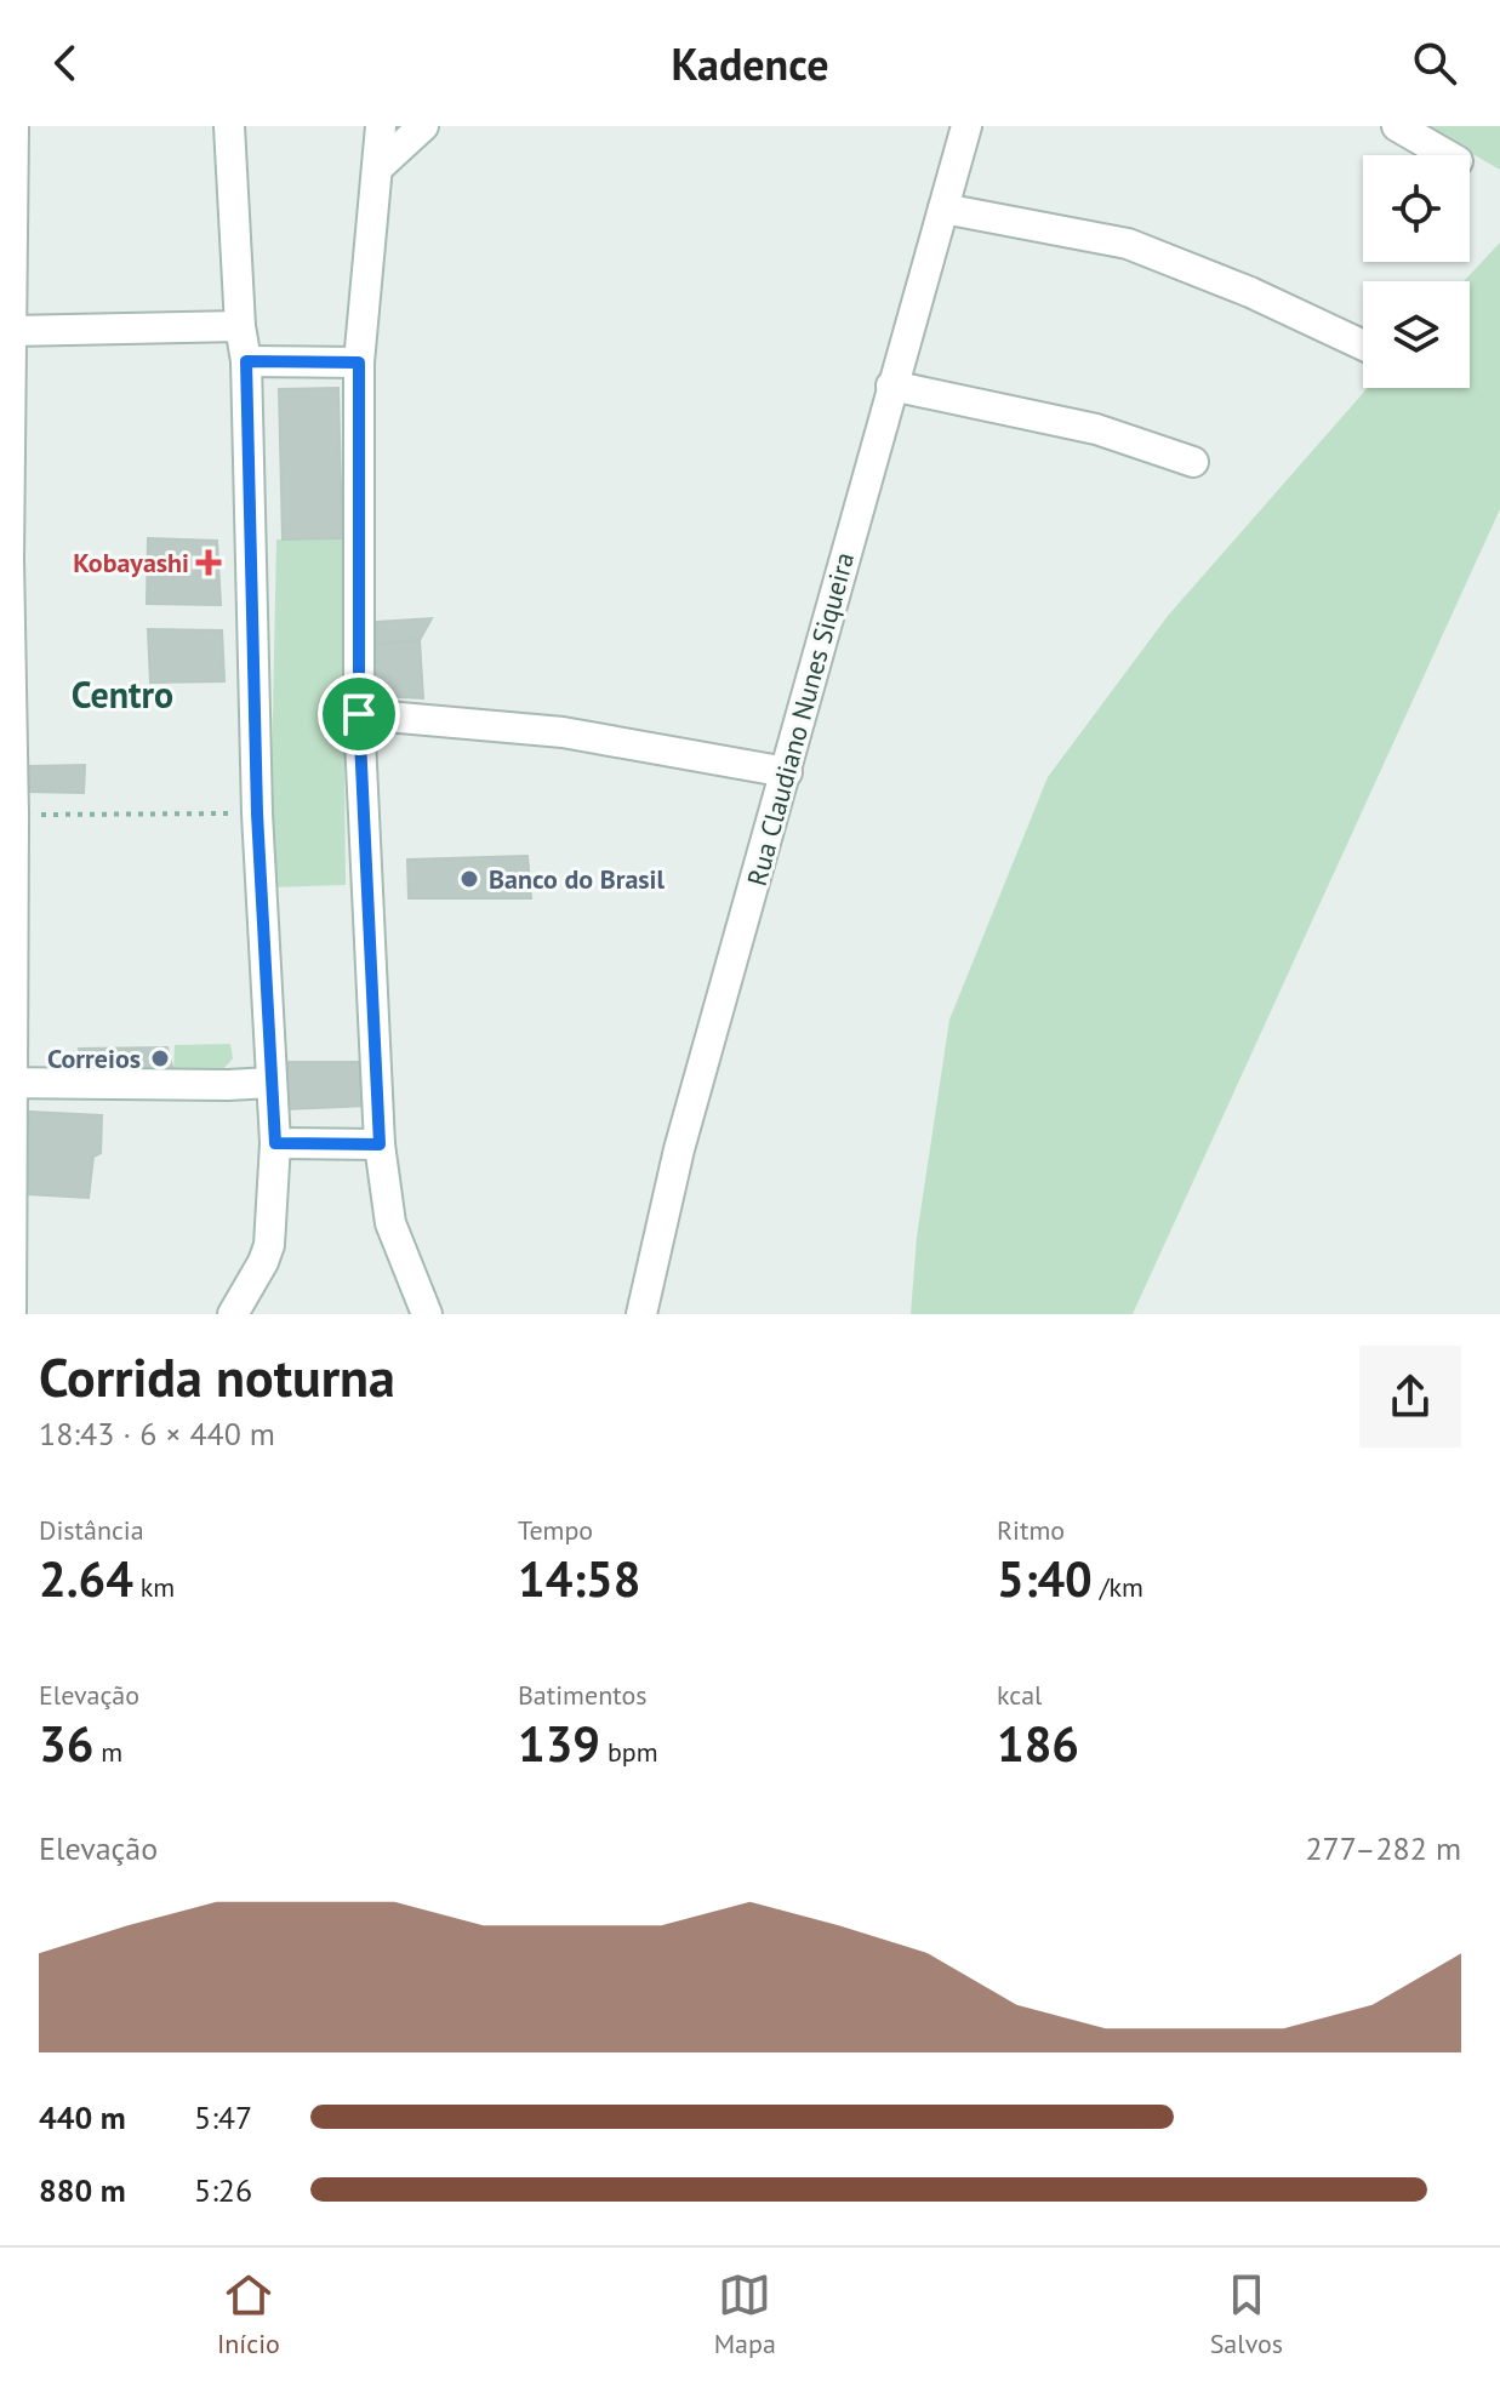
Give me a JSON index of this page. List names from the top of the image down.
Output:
{
  "streets": {
    "street": ["Rua Claudiano Nunes Siqueira"]
  },
  "districts": ["Centro"],
  "places": {
    "health": ["Kobayashi"],
    "other": ["Banco do Brasil", "Correios"]
  },
  "page": {
    "header": "Kadence",
    "heading": ["Corrida noturna", "18:43 · 6 × 440 m"],
    "stats": [
      ["Distância", "2.64 km"],
      ["Tempo", "14:58"],
      ["Ritmo", "5:40 /km"],
      ["Elevação", "36 m"],
      ["Batimentos", "139 bpm"],
      ["kcal", "186"]
    ],
    "chart": ["Elevação", "277–282 m"],
    "list": [
      {
        "name": "440 m",
        "note": "5:47"
      },
      {
        "name": "880 m",
        "note": "5:26"
      }
    ],
    "tabs": ["Início", "Mapa", "Salvos"]
  }
}
